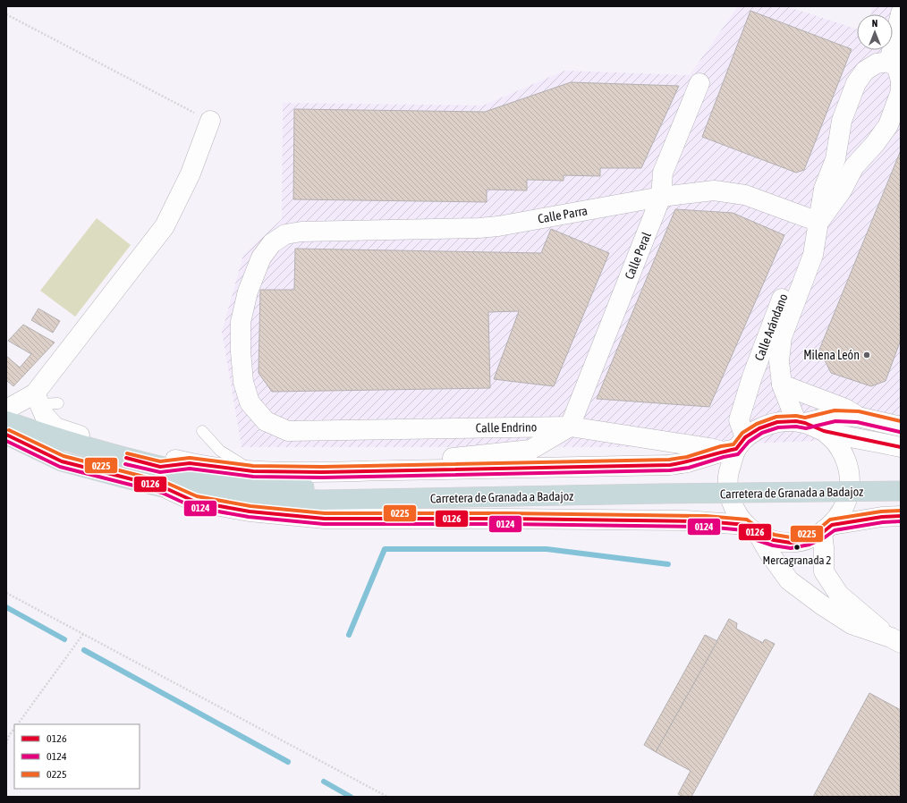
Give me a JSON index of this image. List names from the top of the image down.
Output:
{
  "streets": {
    "highway": ["Carretera de Granada a Badajoz"],
    "street": [
      "Calle Parra",
      "Calle Peral",
      "Calle Arándano",
      "Calle Endrino"
    ]
  },
  "crossings": [
    ["Calle Parra", "Calle Peral"],
    ["Calle Parra", "Calle Arándano"],
    ["Calle Parra", "Calle Endrino"],
    ["Calle Peral", "Calle Endrino"],
    ["Calle Arándano", "Calle Endrino"]
  ],
  "places": ["Milena León", "Mercagranada 2"],
  "lines": ["transit line 0225", "transit line 0126", "transit line 0124"],
  "legend": ["0126", "0124", "0225"],
  "north": "top"
}
